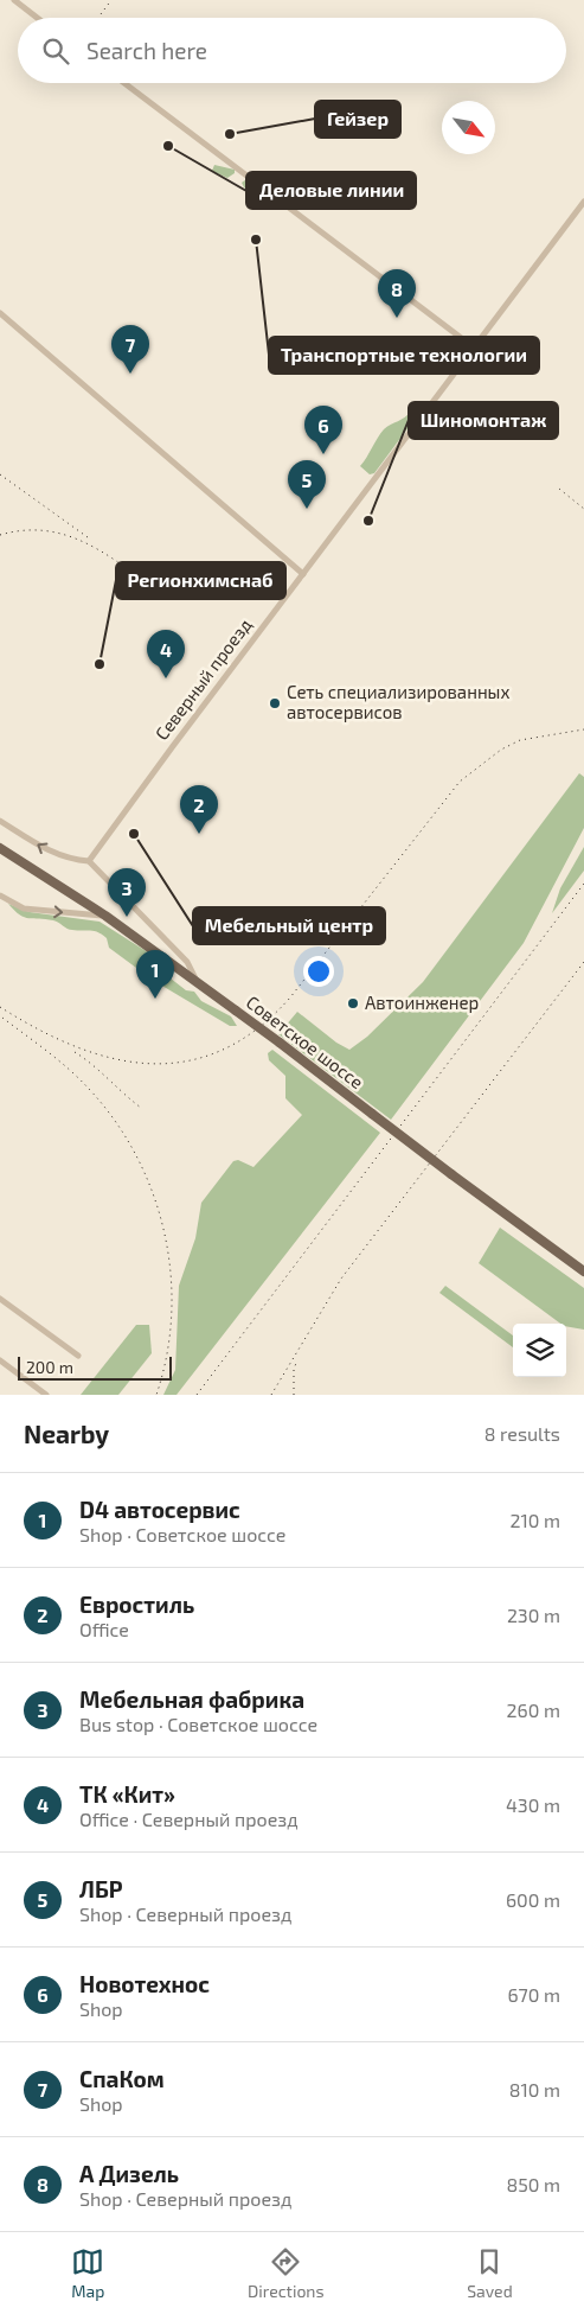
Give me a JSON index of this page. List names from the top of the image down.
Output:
{
  "streets": {
    "main road": ["Советское шоссе"],
    "street": ["Северный проезд"]
  },
  "places": [
    "Гейзер",
    "Деловые линии",
    "Транспортные технологии",
    "Шиномонтаж",
    "Регионхимснаб",
    "Сеть специализированных автосервисов",
    "Мебельный центр",
    "Автоинженер"
  ],
  "scale_bar": "200 m",
  "north": "bottom right",
  "page": {
    "search": "Search here",
    "pins": [
      "8",
      "7",
      "6",
      "5",
      "4",
      "2",
      "3",
      "1"
    ],
    "scale": "200 m",
    "heading": ["Nearby", "8 results"],
    "list": [
      {
        "mark": "1",
        "name": "D4 автосервис",
        "note": "Shop · Советское шоссе",
        "value": "210 m"
      },
      {
        "mark": "2",
        "name": "Евростиль",
        "note": "Office",
        "value": "230 m"
      },
      {
        "mark": "3",
        "name": "Мебельная фабрика",
        "note": "Bus stop · Советское шоссе",
        "value": "260 m"
      },
      {
        "mark": "4",
        "name": "ТК «Кит»",
        "note": "Office · Северный проезд",
        "value": "430 m"
      },
      {
        "mark": "5",
        "name": "ЛБР",
        "note": "Shop · Северный проезд",
        "value": "600 m"
      },
      {
        "mark": "6",
        "name": "Новотехнос",
        "note": "Shop",
        "value": "670 m"
      },
      {
        "mark": "7",
        "name": "СпаКом",
        "note": "Shop",
        "value": "810 m"
      },
      {
        "mark": "8",
        "name": "А Дизель",
        "note": "Shop · Северный проезд",
        "value": "850 m"
      }
    ],
    "nav": ["Map", "Directions", "Saved"]
  }
}
